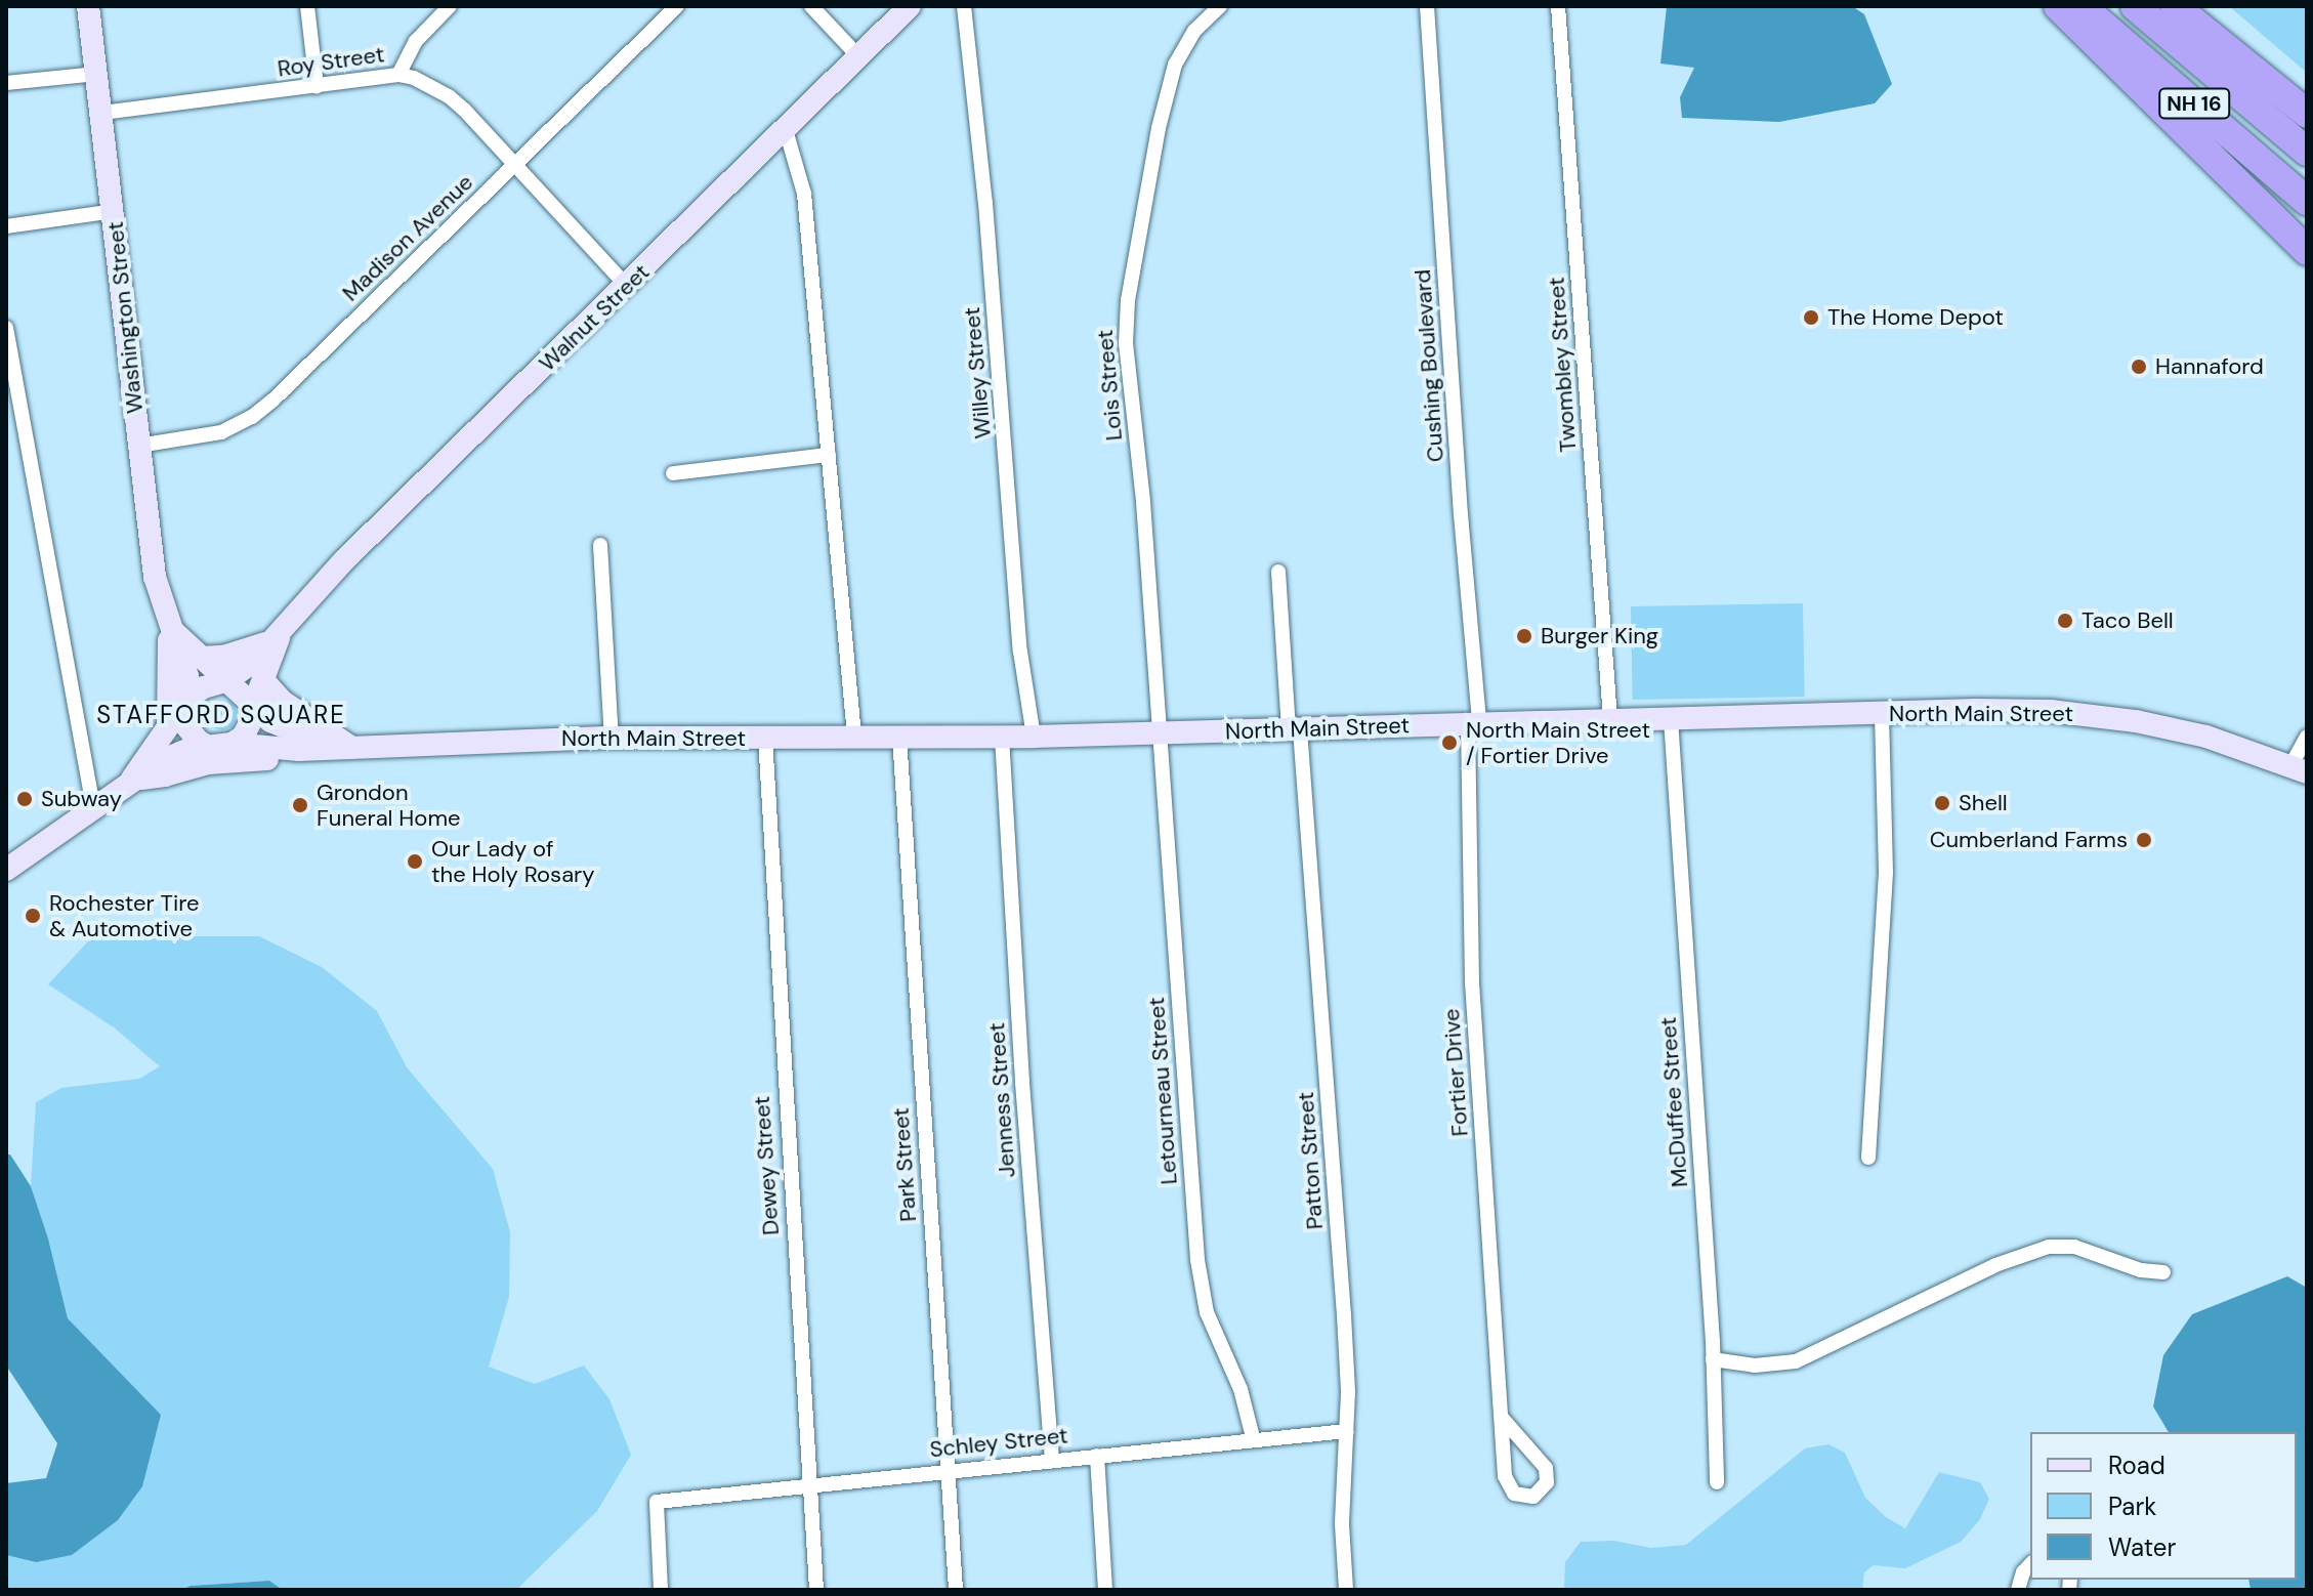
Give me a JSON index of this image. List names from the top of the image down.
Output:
{
  "streets": {
    "highway": ["NH 16"],
    "main road": ["Washington Street", "Walnut Street", "North Main Street"],
    "street": [
      "Roy Street",
      "Madison Avenue",
      "Twombley Street",
      "Cushing Boulevard",
      "Willey Street",
      "Lois Street",
      "Fortier Drive",
      "Letourneau Street",
      "Jenness Street",
      "McDuffee Street",
      "Patton Street",
      "Park Street",
      "Dewey Street",
      "Schley Street"
    ]
  },
  "crossings": [
    ["Roy Street", "Madison Avenue"],
    ["Roy Street", "Washington Street"],
    ["Roy Street", "Walnut Street"],
    ["Madison Avenue", "Washington Street"],
    ["Washington Street", "Walnut Street"],
    ["Washington Street", "North Main Street"],
    ["Walnut Street", "North Main Street"],
    ["Twombley Street", "North Main Street"],
    ["Cushing Boulevard", "North Main Street"],
    ["Cushing Boulevard", "Fortier Drive"],
    ["Willey Street", "North Main Street"],
    ["Lois Street", "North Main Street"],
    ["Lois Street", "Letourneau Street"],
    ["North Main Street", "Fortier Drive"],
    ["North Main Street", "Letourneau Street"],
    ["North Main Street", "Jenness Street"],
    ["North Main Street", "McDuffee Street"],
    ["North Main Street", "Patton Street"],
    ["North Main Street", "Park Street"],
    ["North Main Street", "Dewey Street"],
    ["Letourneau Street", "Schley Street"],
    ["Jenness Street", "Schley Street"],
    ["Patton Street", "Schley Street"],
    ["Park Street", "Schley Street"],
    ["Dewey Street", "Schley Street"]
  ],
  "districts": ["STAFFORD SQUARE"],
  "places": [
    "The Home Depot",
    "Hannaford",
    "Taco Bell",
    "Burger King",
    "North Main Street / Fortier Drive",
    "Subway",
    "Shell",
    "Grondon Funeral Home",
    "Cumberland Farms",
    "Our Lady of the Holy Rosary",
    "Rochester Tire & Automotive"
  ],
  "legend": ["Road", "Park", "Water"]
}
